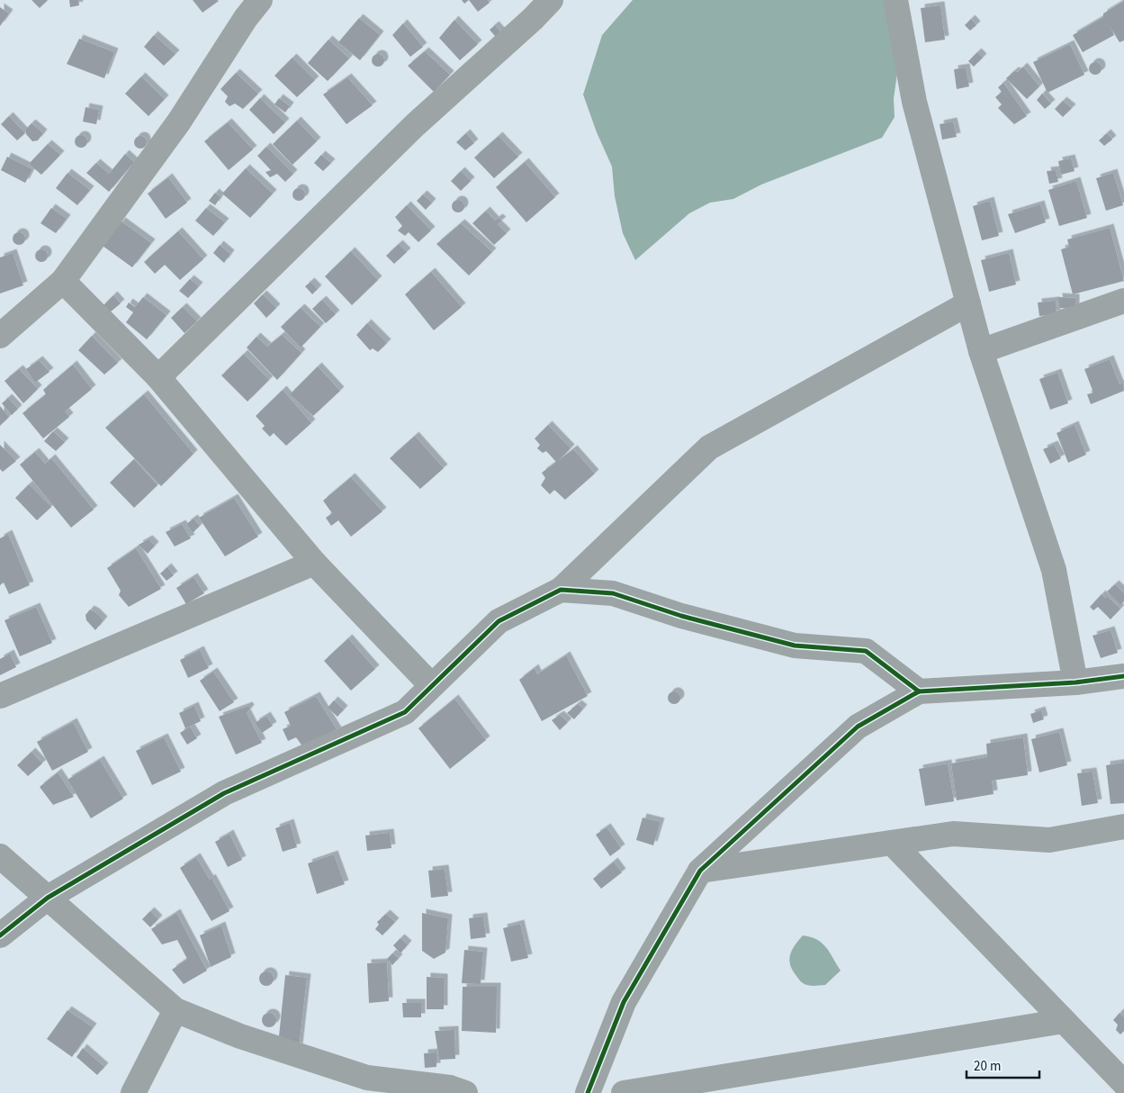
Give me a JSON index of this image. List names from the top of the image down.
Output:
{
  "scale_bar": "20 m"
}
